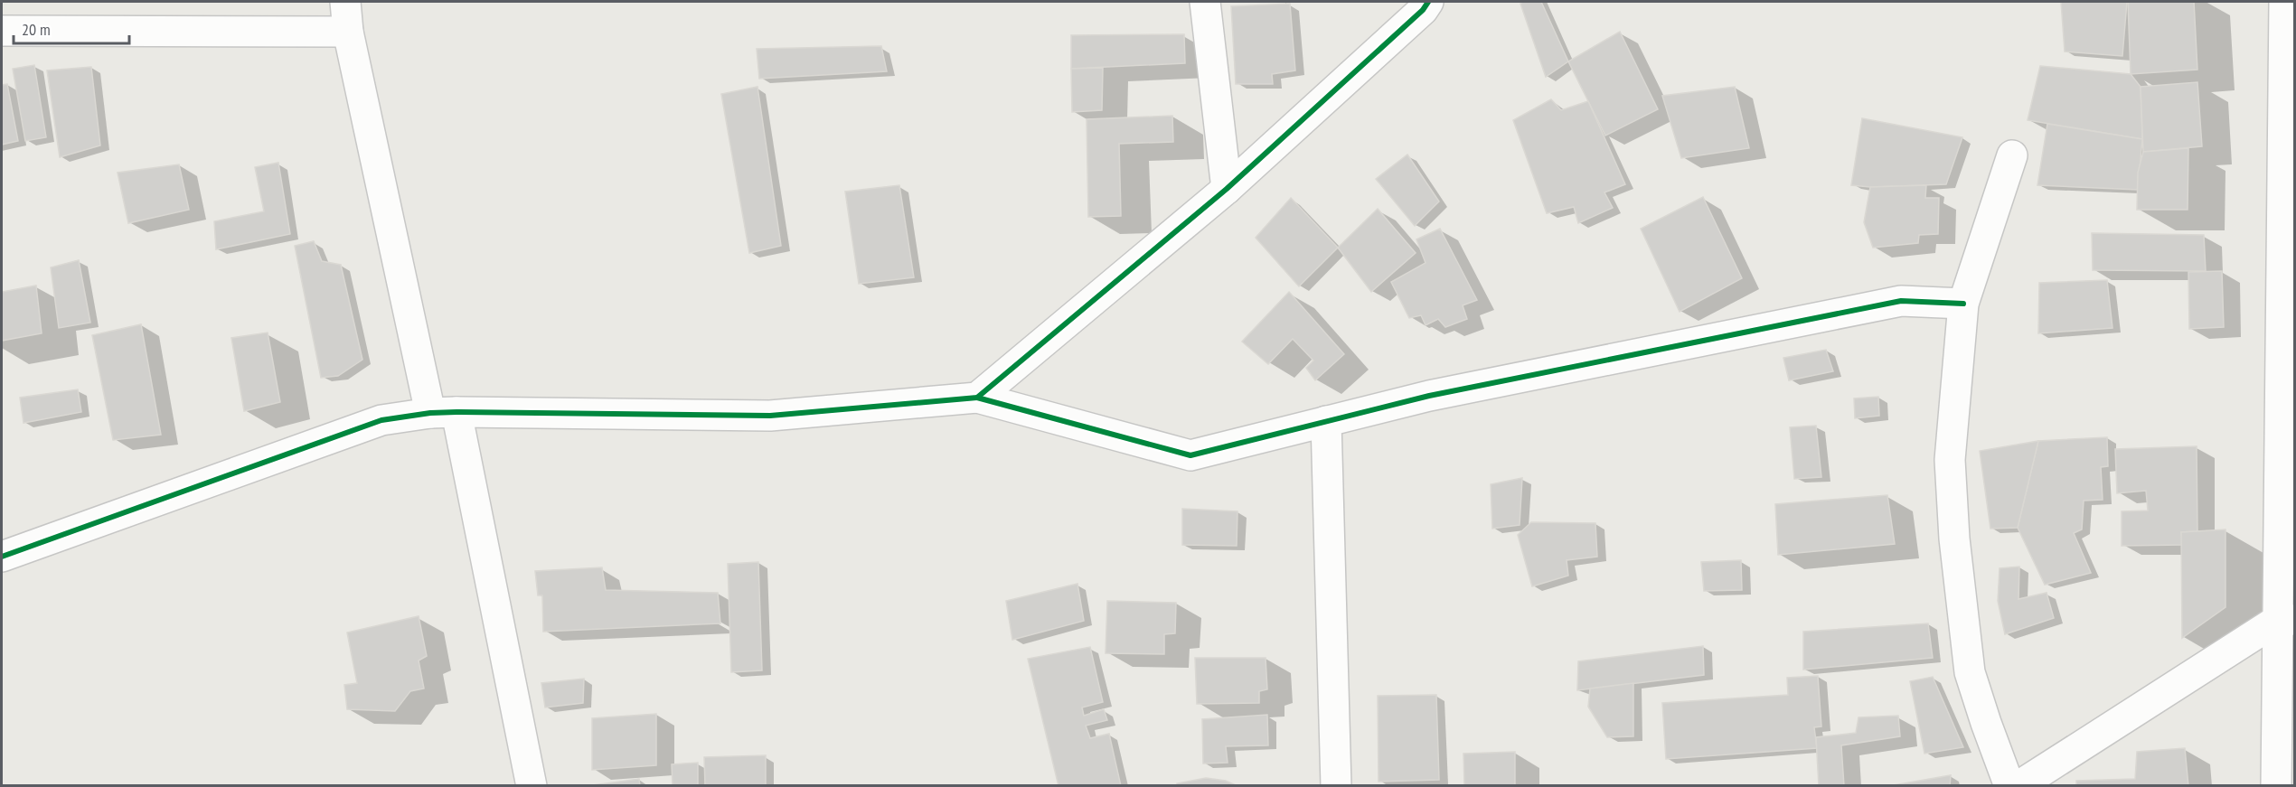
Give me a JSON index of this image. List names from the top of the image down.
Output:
{
  "scale_bar": "20 m"
}
